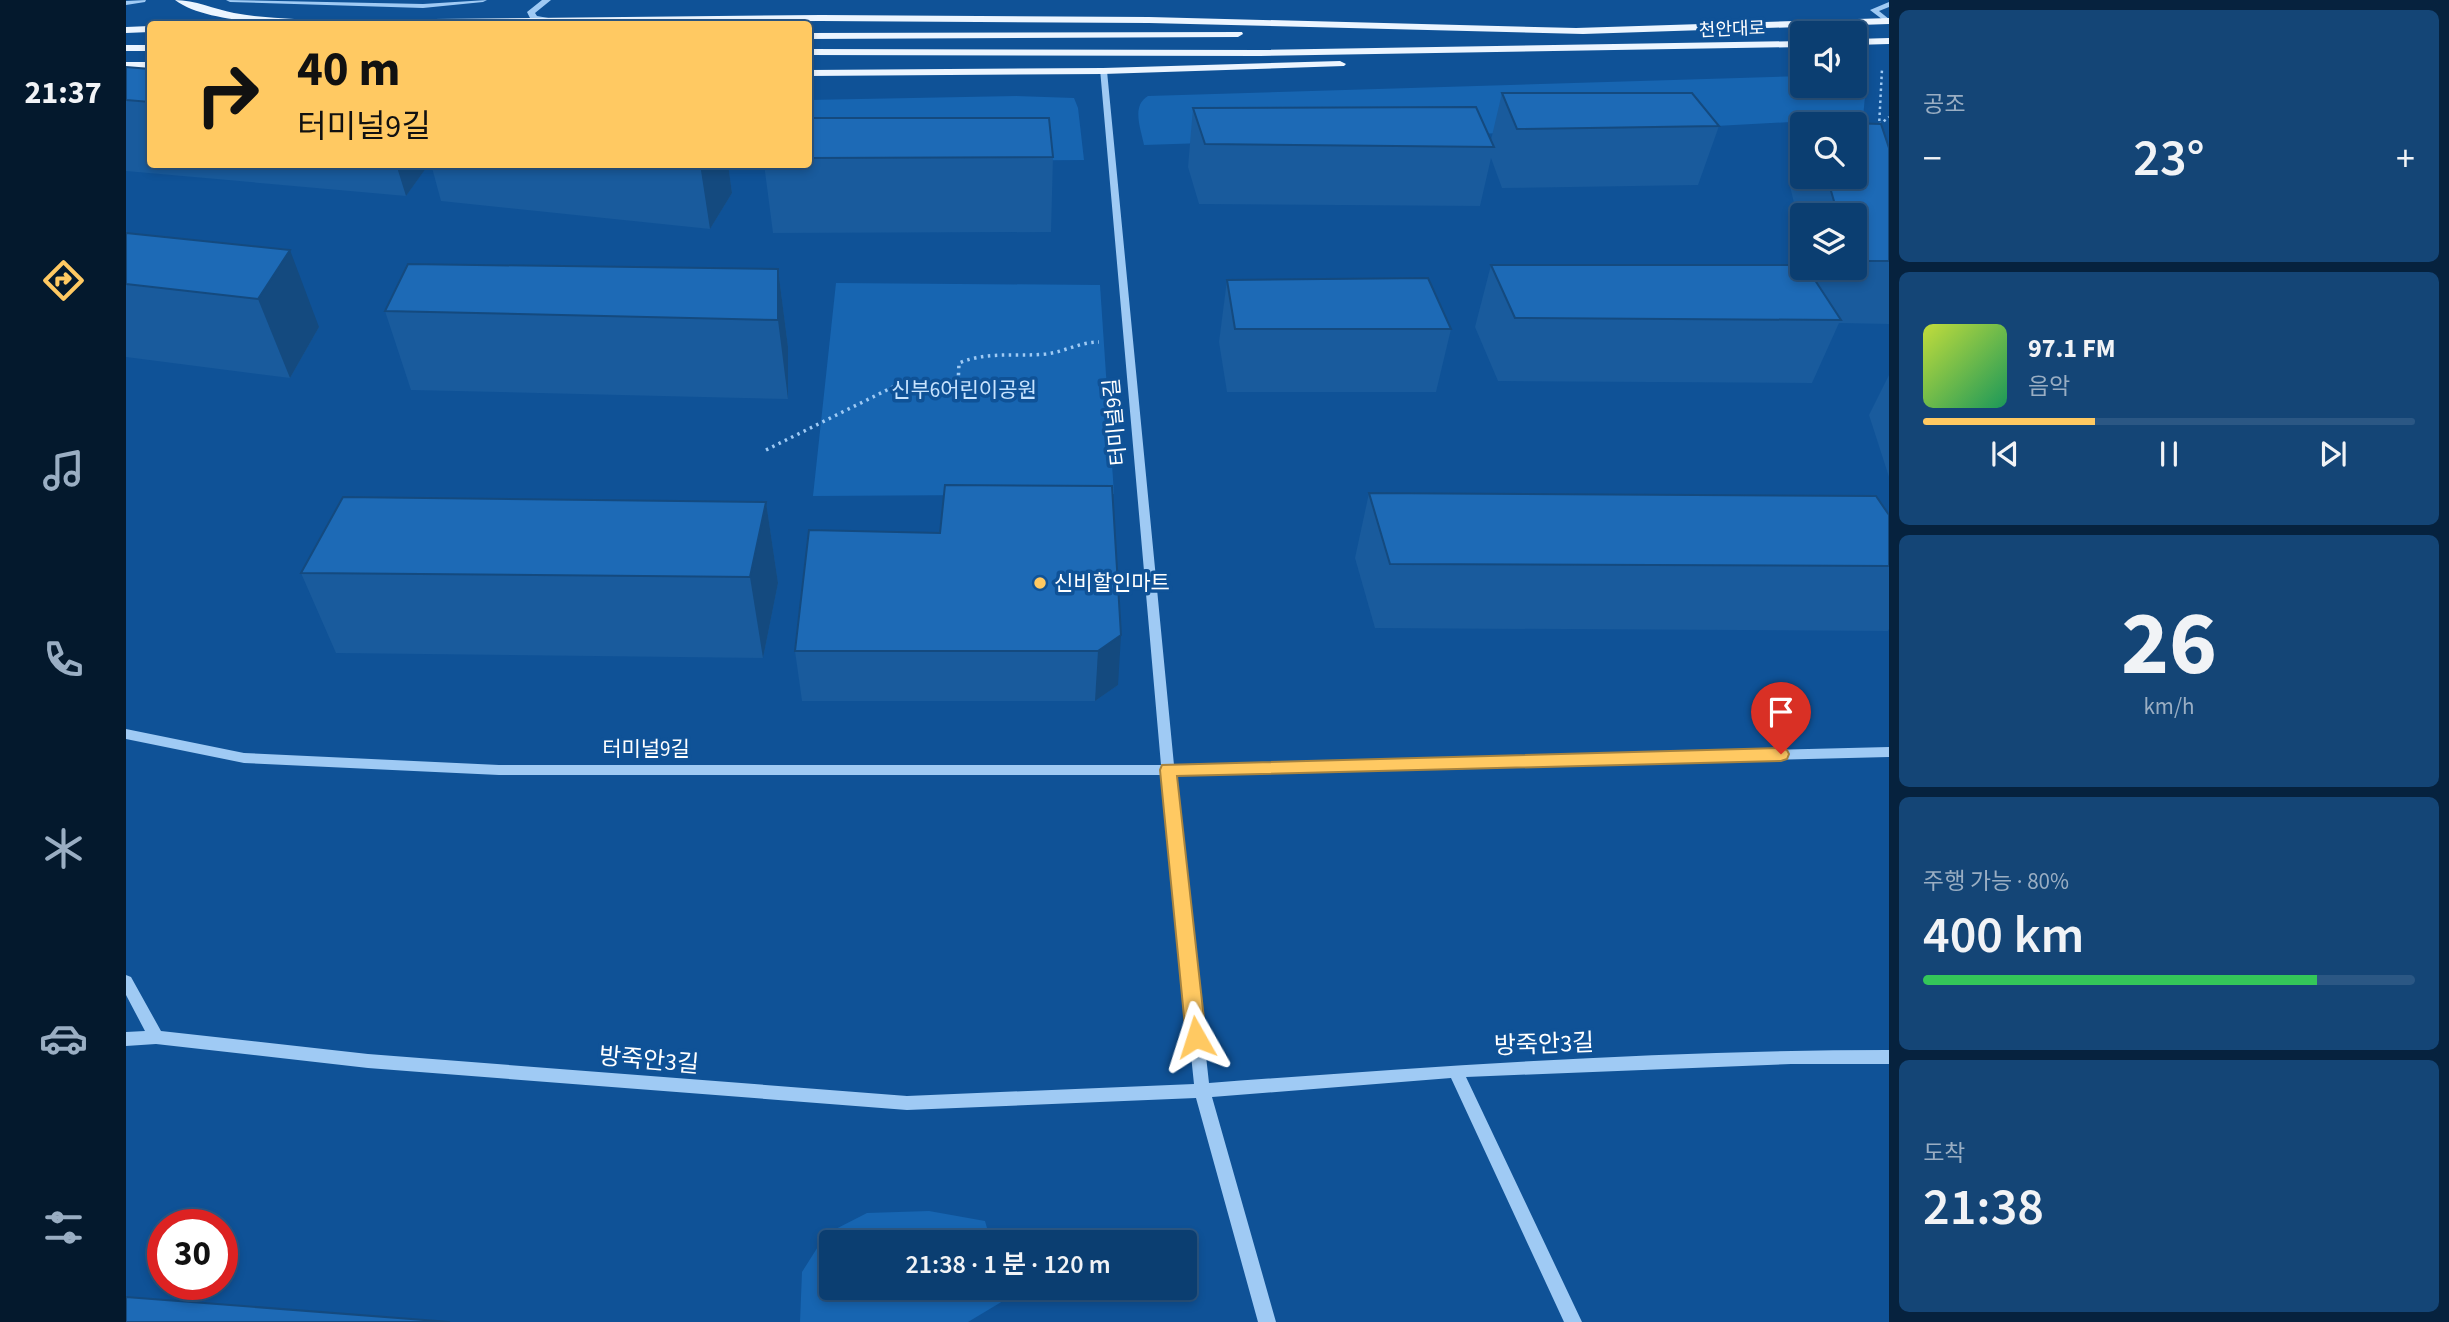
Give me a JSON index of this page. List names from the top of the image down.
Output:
{
  "streets": {
    "main road": ["천안대로"],
    "street": ["터미널9길", "방죽안3길"]
  },
  "parks": ["신부6어린이공원"],
  "places": ["신비할인마트"],
  "page": {
    "tabs": "21:37",
    "tile": [
      "공조",
      ["26", "km/h"],
      ["주행 가능 · 80%", "400 km"],
      ["도착", "21:38"]
    ],
    "turn": ["40 m", "터미널9길"],
    "heat": ["−", "23°", "+"],
    "song": ["97.1 FM", "음악"],
    "limit": "30",
    "trip": "21:38 · 1 분 · 120 m"
  }
}
